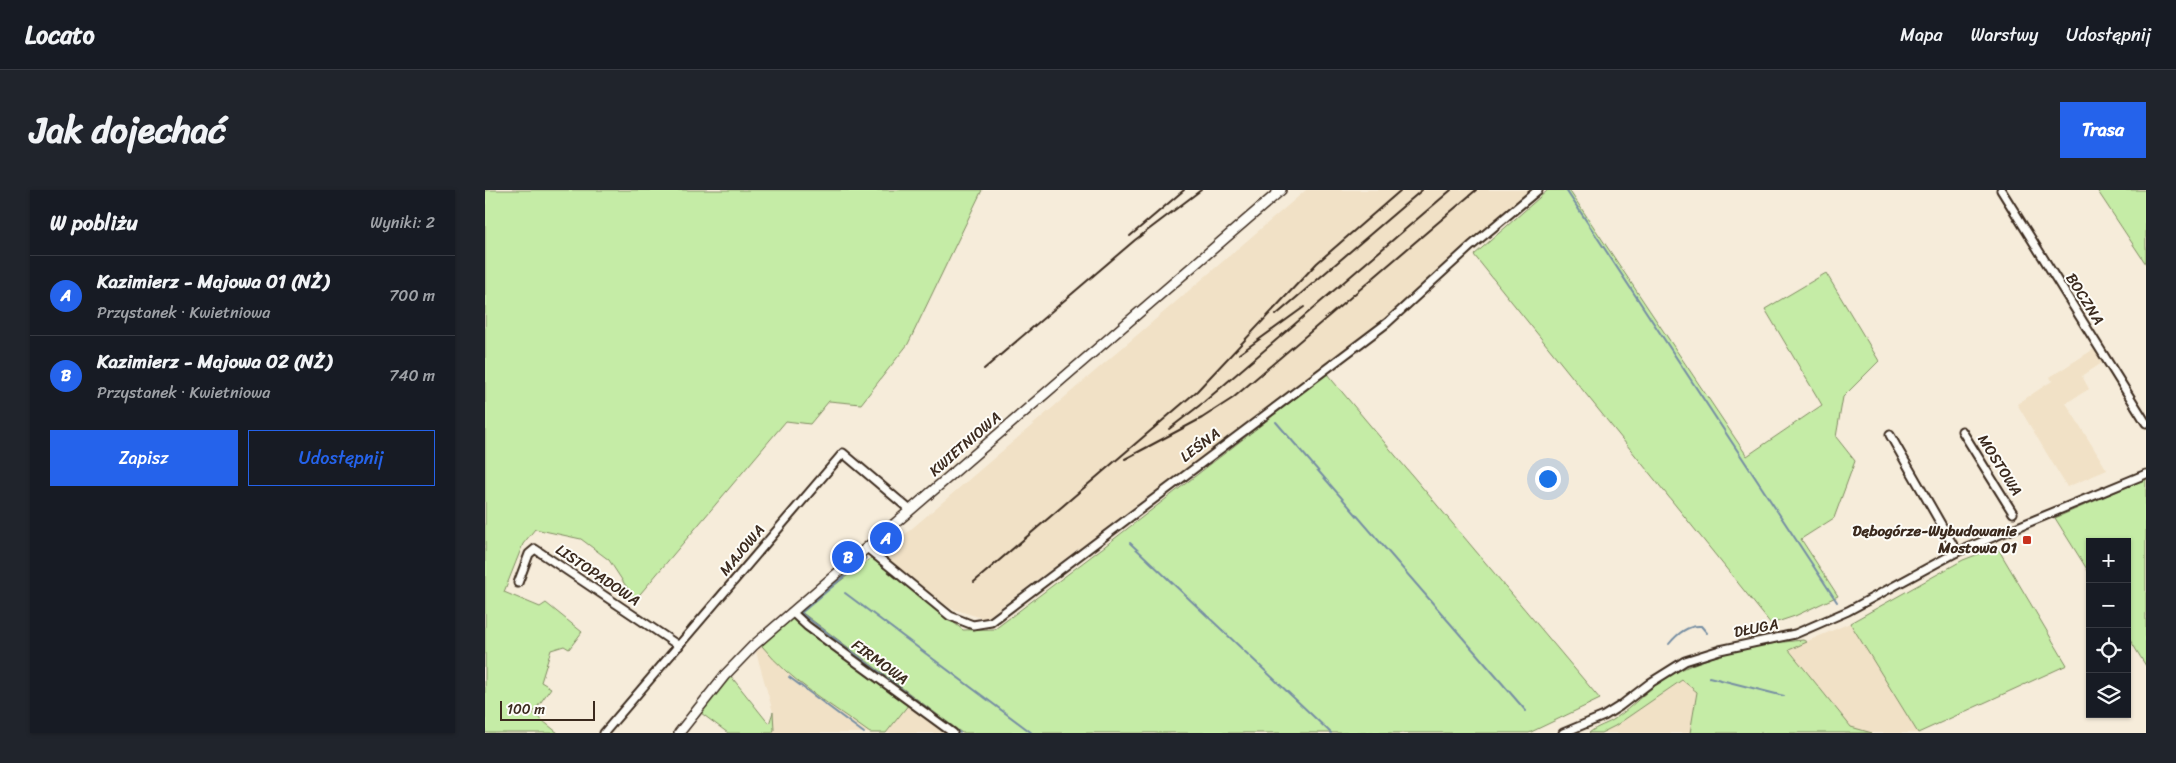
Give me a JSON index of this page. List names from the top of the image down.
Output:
{
  "streets": {
    "street": [
      "BOCZNA",
      "KWIETNIOWA",
      "LEŚNA",
      "MOSTOWA",
      "MAJOWA",
      "LISTOPADOWA",
      "DŁUGA",
      "FIRMOWA"
    ]
  },
  "crossings": [
    ["KWIETNIOWA", "LEŚNA"],
    ["KWIETNIOWA", "MAJOWA"],
    ["KWIETNIOWA", "FIRMOWA"],
    ["MAJOWA", "LISTOPADOWA"]
  ],
  "places": {
    "transit": ["Dębogórze-Wybudowanie Mostowa 01"]
  },
  "scale_bar": "100 m",
  "page": {
    "header": "Locato",
    "nav": ["Mapa", "Warstwy", "Udostępnij"],
    "title": "Jak dojechać",
    "buttons": [
      "Trasa",
      ["Zapisz", "Udostępnij"]
    ],
    "heading": ["W pobliżu", "Wyniki: 2"],
    "list": [
      {
        "mark": "A",
        "name": "Kazimierz - Majowa 01 (NŻ)",
        "note": "Przystanek · Kwietniowa",
        "value": "700 m"
      },
      {
        "mark": "B",
        "name": "Kazimierz - Majowa 02 (NŻ)",
        "note": "Przystanek · Kwietniowa",
        "value": "740 m"
      }
    ],
    "pins": ["A", "B"],
    "map_buttons": ["+", "−"],
    "scale": "100 m"
  }
}
